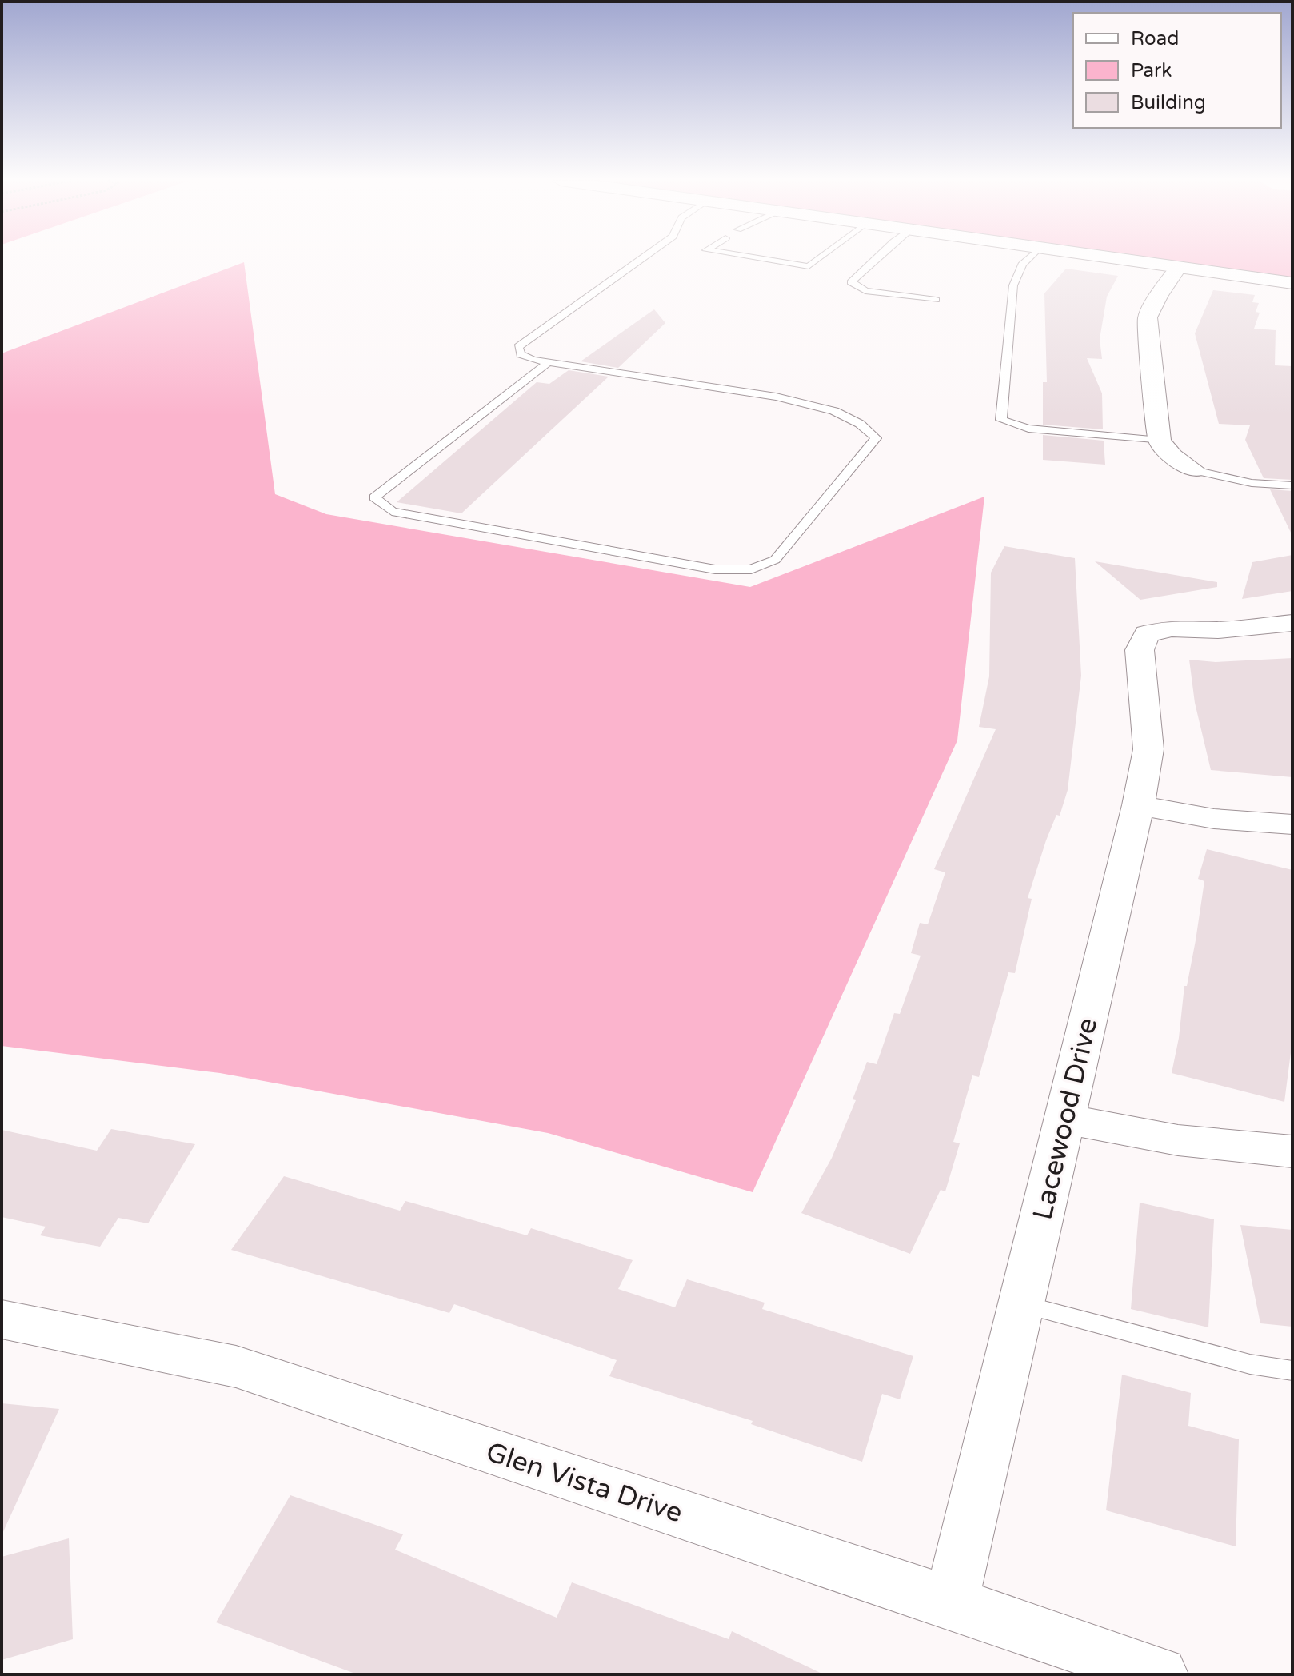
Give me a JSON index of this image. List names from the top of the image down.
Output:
{
  "streets": {
    "street": ["Lacewood Drive", "Glen Vista Drive"]
  },
  "crossings": [
    ["Lacewood Drive", "Glen Vista Drive"]
  ],
  "legend": ["Road", "Park", "Building"]
}
